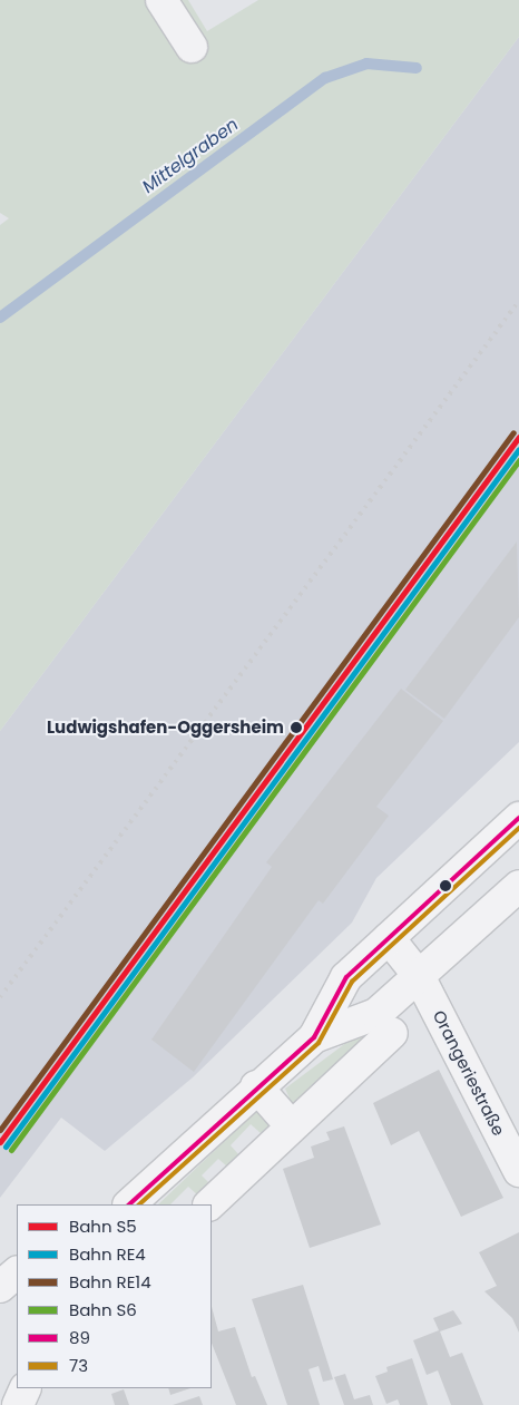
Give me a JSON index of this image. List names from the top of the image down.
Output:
{
  "streets": {
    "street": ["Orangeriestraße"]
  },
  "water": ["Mittelgraben"],
  "places": ["Ludwigshafen-Oggersheim"],
  "lines": [
    "rail line RE14",
    "rail line S5",
    "rail line RE4",
    "rail line S6",
    "transit line 89",
    "transit line 73"
  ],
  "legend": [
    "Bahn S5",
    "Bahn RE4",
    "Bahn RE14",
    "Bahn S6",
    "89",
    "73"
  ]
}
